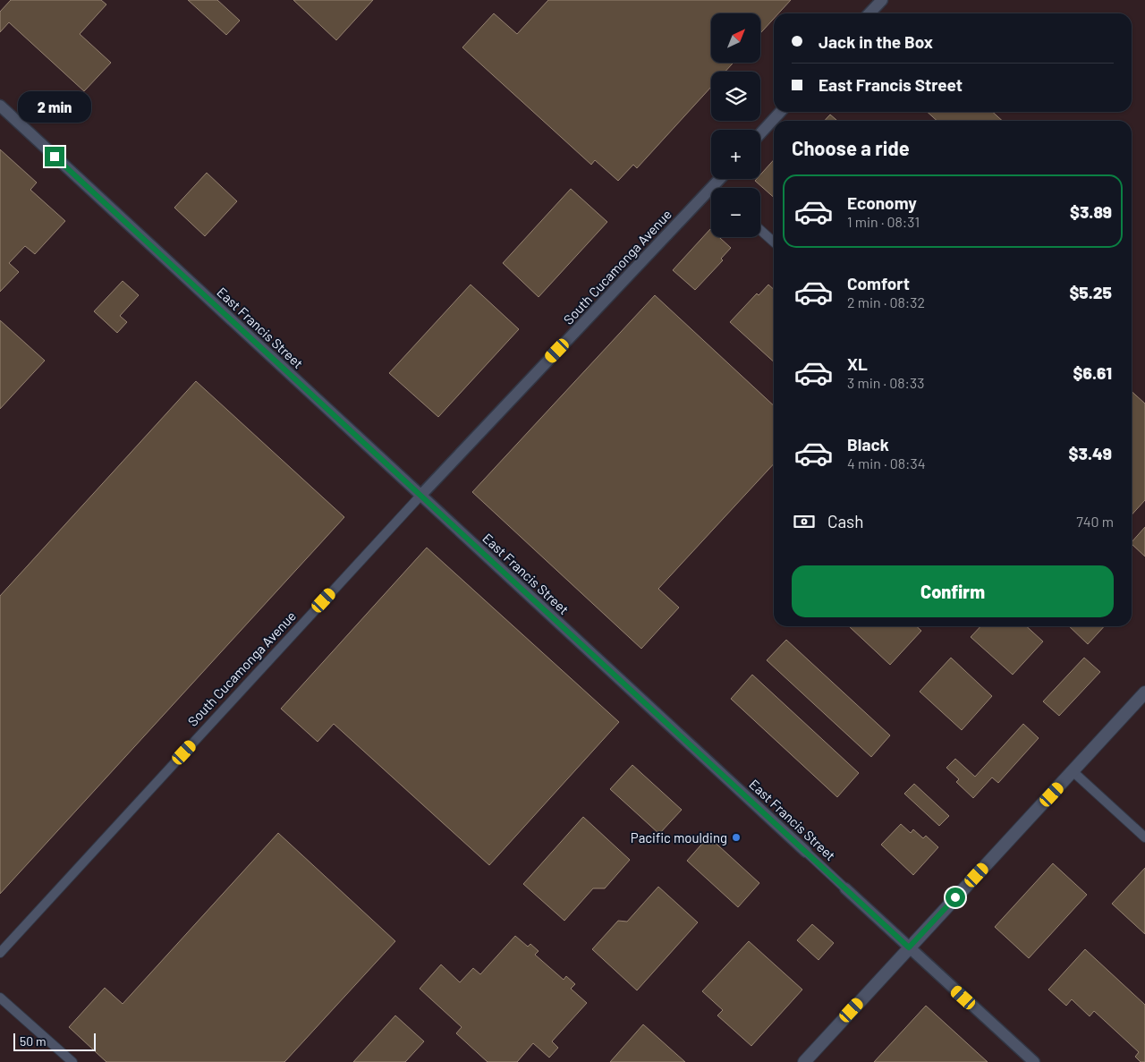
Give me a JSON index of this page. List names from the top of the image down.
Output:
{
  "streets": {
    "street": ["South Cucamonga Avenue", "East Francis Street"]
  },
  "crossings": [
    ["South Cucamonga Avenue", "East Francis Street"]
  ],
  "places": ["Pacific moulding"],
  "scale_bar": "50 m",
  "north": "top right",
  "page": {
    "map_buttons": ["+", "−"],
    "banner": ["Jack in the Box", "East Francis Street"],
    "bubble": "2 min",
    "heading": "Choose a ride",
    "list": [
      {
        "name": "Economy",
        "note": "1 min · 08:31",
        "value": "$3.89"
      },
      {
        "name": "Comfort",
        "note": "2 min · 08:32",
        "value": "$5.25"
      },
      {
        "name": "XL",
        "note": "3 min · 08:33",
        "value": "$6.61"
      },
      {
        "name": "Black",
        "note": "4 min · 08:34",
        "value": "$3.49"
      }
    ],
    "pay": ["Cash", "740 m"],
    "buttons": "Confirm",
    "scale": "50 m"
  }
}
